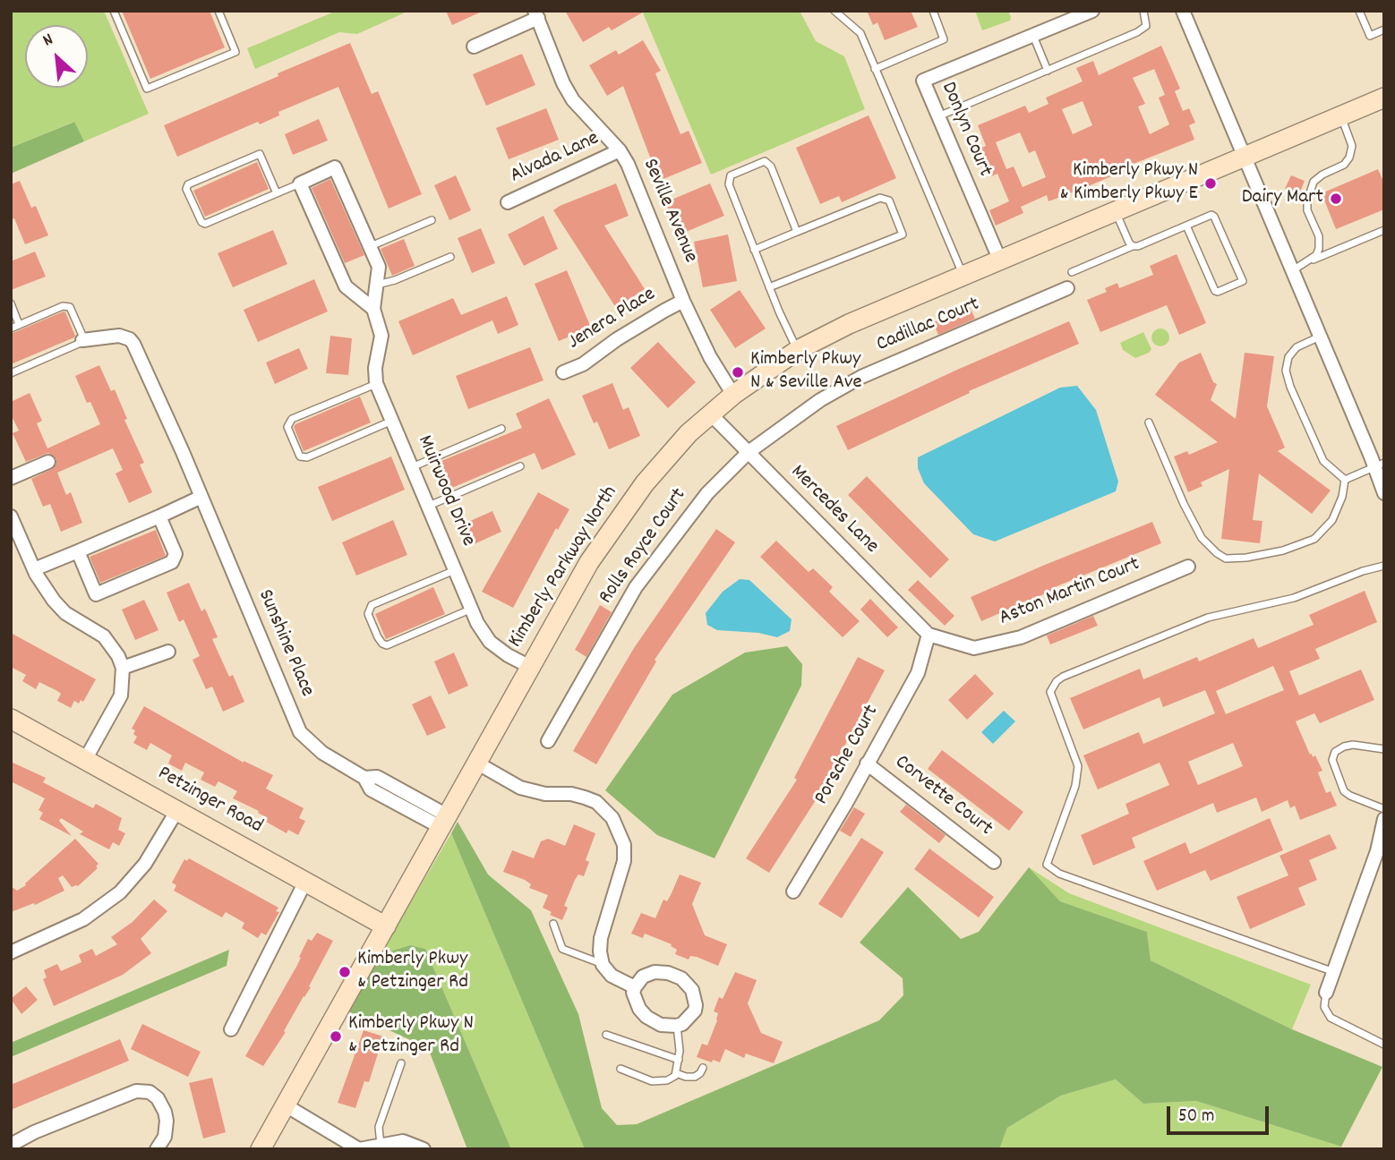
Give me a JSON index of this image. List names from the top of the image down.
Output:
{
  "streets": {
    "street": [
      "Donlyn Court",
      "Alvada Lane",
      "Seville Avenue",
      "Jenera Place",
      "Cadillac Court",
      "Muirwood Drive",
      "Mercedes Lane",
      "Rolls Royce Court",
      "Kimberly Parkway North",
      "Aston Martin Court",
      "Sunshine Place",
      "Porsche Court",
      "Corvette Court",
      "Petzinger Road"
    ]
  },
  "crossings": [
    ["Donlyn Court", "Kimberly Parkway North"],
    ["Alvada Lane", "Seville Avenue"],
    ["Seville Avenue", "Jenera Place"],
    ["Seville Avenue", "Kimberly Parkway North"],
    ["Cadillac Court", "Mercedes Lane"],
    ["Cadillac Court", "Rolls Royce Court"],
    ["Muirwood Drive", "Kimberly Parkway North"],
    ["Mercedes Lane", "Rolls Royce Court"],
    ["Mercedes Lane", "Kimberly Parkway North"],
    ["Mercedes Lane", "Aston Martin Court"],
    ["Mercedes Lane", "Porsche Court"],
    ["Kimberly Parkway North", "Sunshine Place"],
    ["Kimberly Parkway North", "Petzinger Road"],
    ["Aston Martin Court", "Porsche Court"],
    ["Porsche Court", "Corvette Court"]
  ],
  "places": [
    "Kimberly Pkwy N & Kimberly Pkwy E",
    "Dairy Mart",
    "Kimberly Pkwy N & Seville Ave",
    "Kimberly Pkwy & Petzinger Rd",
    "Kimberly Pkwy N & Petzinger Rd"
  ],
  "scale_bar": "50 m",
  "north": "top left"
}
